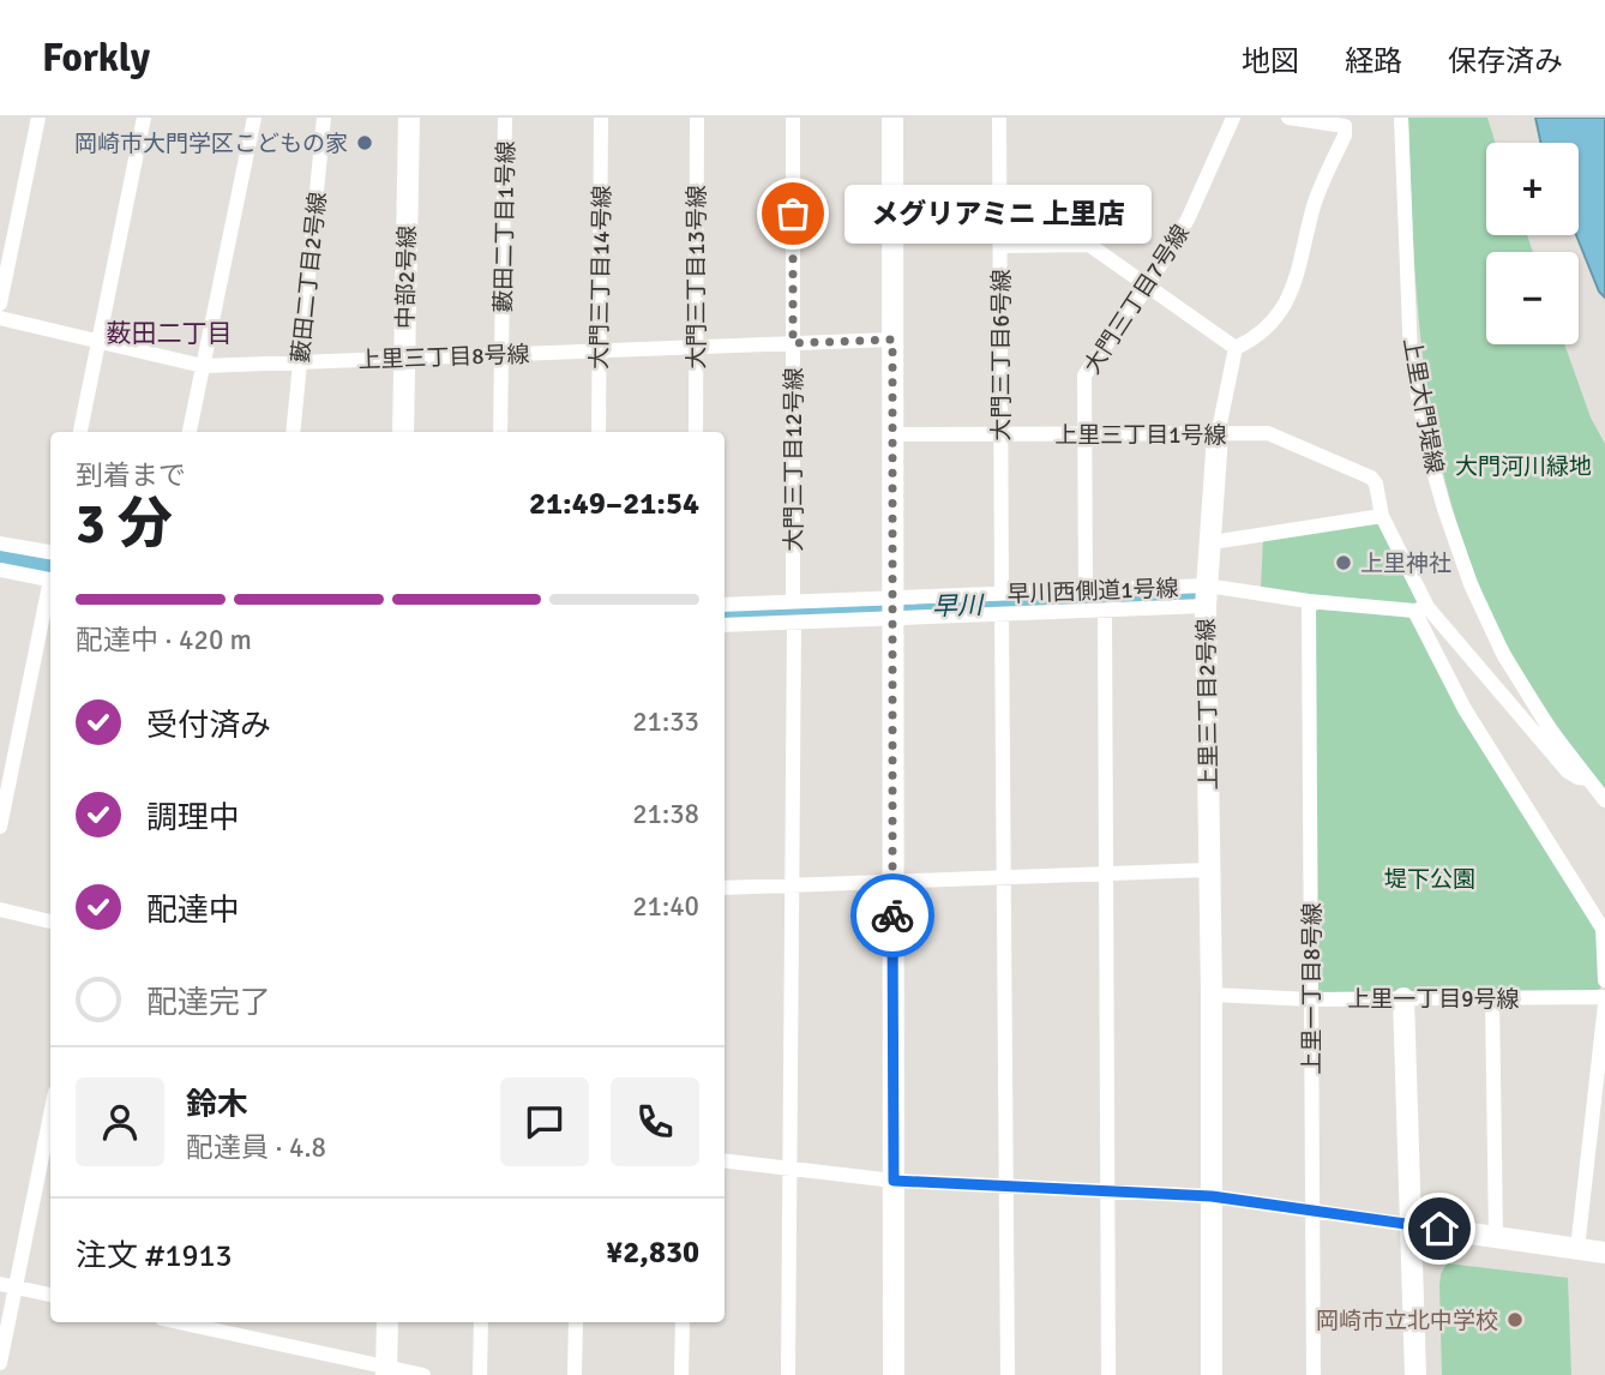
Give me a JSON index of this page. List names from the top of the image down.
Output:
{
  "streets": {
    "street": [
      "藪田二丁目1号線",
      "藪田二丁目2号線",
      "中部2号線",
      "大門三丁目14号線",
      "大門三丁目13号線",
      "大門三丁目7号線",
      "大門三丁目6号線",
      "上里三丁目8号線",
      "上里大門堤線",
      "上里三丁目1号線",
      "大門三丁目12号線",
      "早川西側道1号線",
      "上里三丁目2号線",
      "上里一丁目8号線",
      "上里一丁目9号線"
    ]
  },
  "crossings": [
    ["藪田二丁目1号線", "上里三丁目8号線"],
    ["藪田二丁目2号線", "上里三丁目8号線"],
    ["中部2号線", "上里三丁目8号線"],
    ["大門三丁目14号線", "上里三丁目8号線"],
    ["大門三丁目13号線", "上里三丁目8号線"],
    ["大門三丁目7号線", "上里三丁目1号線"],
    ["大門三丁目7号線", "早川西側道1号線"],
    ["大門三丁目6号線", "上里三丁目1号線"],
    ["大門三丁目6号線", "早川西側道1号線"],
    ["上里三丁目8号線", "大門三丁目12号線"],
    ["上里三丁目1号線", "上里三丁目2号線"],
    ["大門三丁目12号線", "早川西側道1号線"],
    ["早川西側道1号線", "上里三丁目2号線"],
    ["早川西側道1号線", "上里一丁目8号線"],
    ["上里三丁目2号線", "上里一丁目9号線"],
    ["上里一丁目8号線", "上里一丁目9号線"]
  ],
  "districts": ["薮田二丁目"],
  "water": ["早川"],
  "parks": ["大門河川緑地", "堤下公園"],
  "places": [
    "岡崎市大門学区こどもの家",
    "メグリアミニ 上里店",
    "上里神社",
    "岡崎市立北中学校"
  ],
  "page": {
    "header": "Forkly",
    "nav": ["地図", "経路", "保存済み"],
    "map_buttons": ["+", "−"],
    "bubble": "メグリアミニ 上里店",
    "heading": ["3 分", "到着まで", "21:49–21:54"],
    "panel": [
      "鈴木",
      "配達員 · 4.8",
      "注文 #1913",
      "¥2,830"
    ],
    "bar": "配達中 · 420 m",
    "list": [
      ["受付済み", "21:33"],
      ["調理中", "21:38"],
      ["配達中", "21:40"],
      "配達完了"
    ]
  }
}
